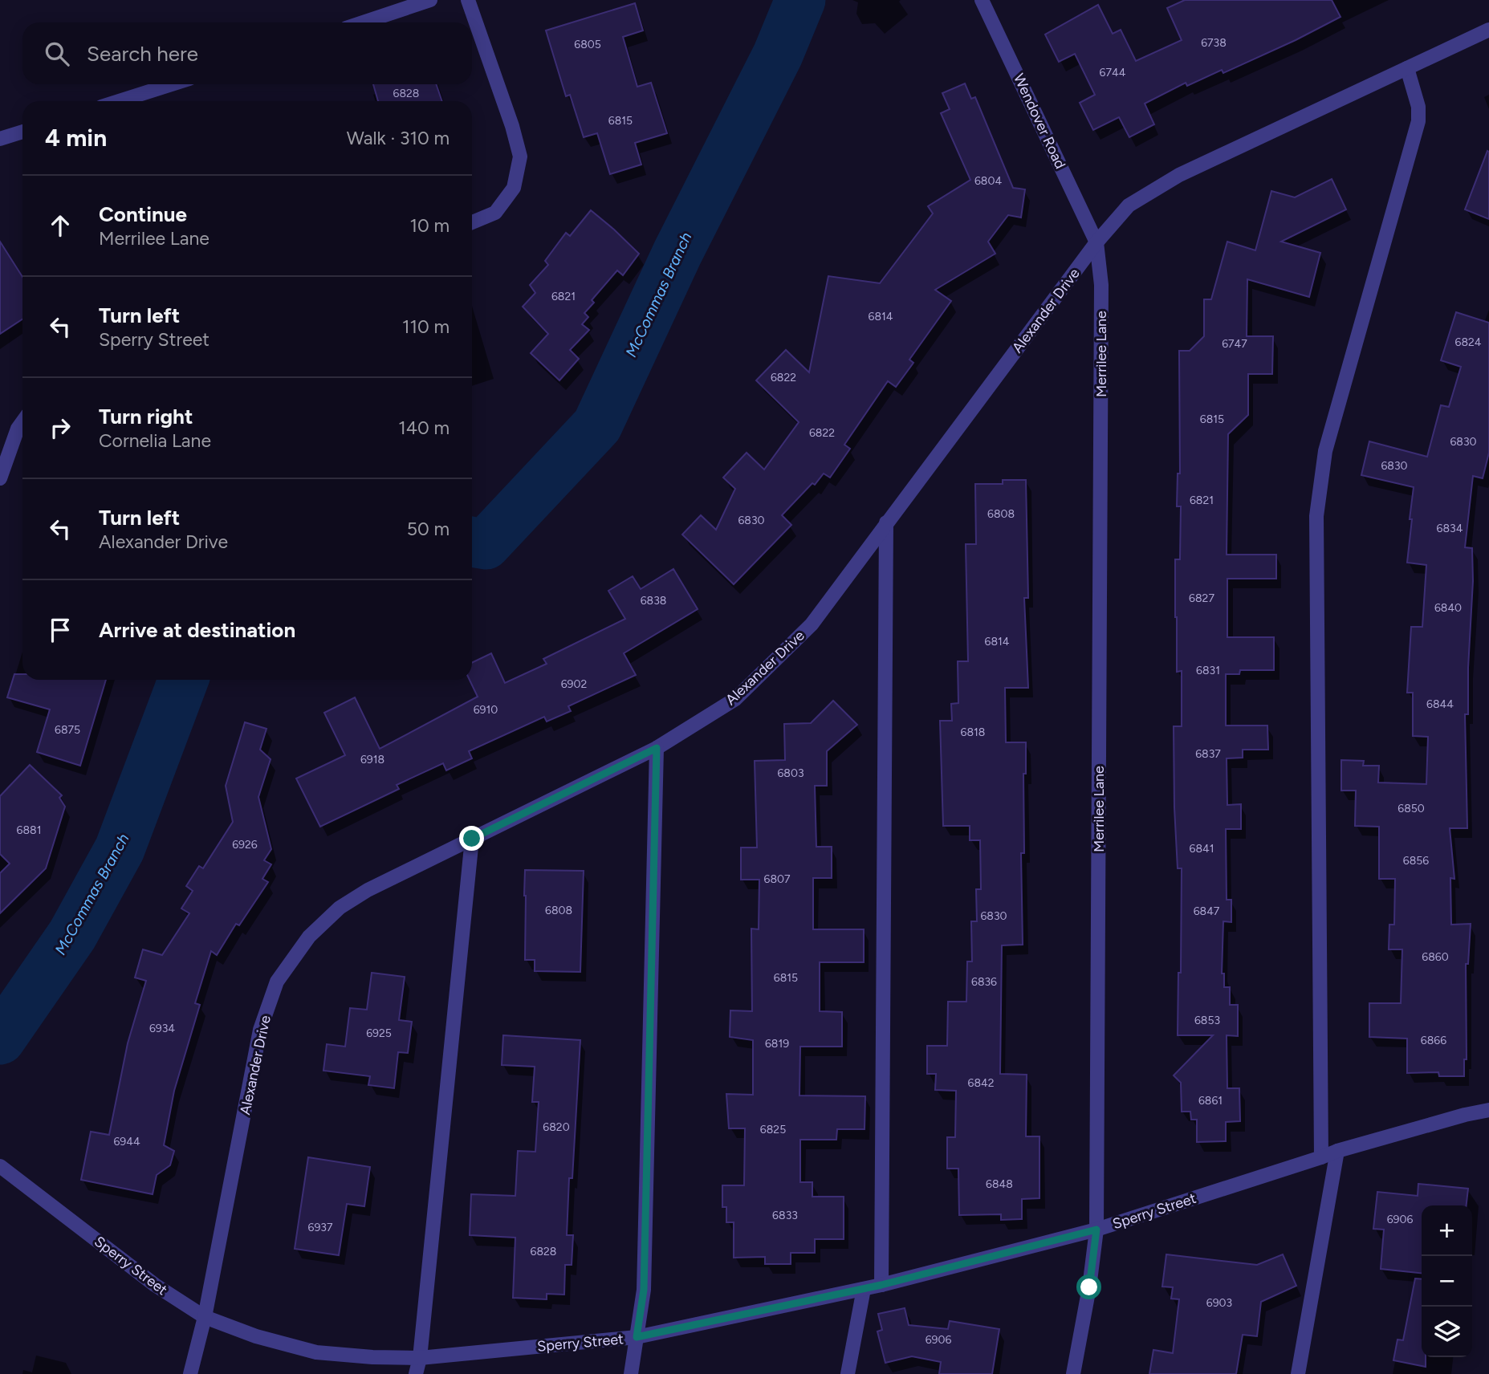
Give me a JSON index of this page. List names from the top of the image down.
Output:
{
  "streets": {
    "street": [
      "Wendover Road",
      "Alexander Drive",
      "Merrilee Lane",
      "Sperry Street"
    ]
  },
  "crossings": [
    ["Wendover Road", "Alexander Drive"],
    ["Wendover Road", "Merrilee Lane"],
    ["Alexander Drive", "Merrilee Lane"],
    ["Alexander Drive", "Sperry Street"],
    ["Merrilee Lane", "Sperry Street"]
  ],
  "water": ["McCommas Branch"],
  "house_numbers": [
    "6738",
    "6805",
    "6744",
    "6828",
    "6815",
    "6804",
    "6821",
    "6814",
    "6824",
    "6747",
    "6822",
    "6815",
    "6822",
    "6830",
    "6830",
    "6821",
    "6808",
    "6830",
    "6834",
    "6827",
    "6838",
    "6840",
    "6814",
    "6831",
    "6902",
    "6844",
    "6910",
    "6875",
    "6818",
    "6837",
    "6918",
    "6803",
    "6850",
    "6881",
    "6926",
    "6841",
    "6856",
    "6807",
    "6808",
    "6847",
    "6830",
    "6860",
    "6815",
    "6836",
    "6853",
    "6934",
    "6925",
    "6866",
    "6819",
    "6842",
    "6861",
    "6820",
    "6825",
    "6944",
    "6848",
    "6833",
    "6906",
    "6937",
    "6828",
    "6903",
    "6906"
  ],
  "page": {
    "search": "Search here",
    "heading": ["4 min", "Walk · 310 m"],
    "list": [
      ["Continue", "Merrilee Lane", "10 m"],
      ["Turn left", "Sperry Street", "110 m"],
      ["Turn right", "Cornelia Lane", "140 m"],
      ["Turn left", "Alexander Drive", "50 m"],
      "Arrive at destination"
    ],
    "map_buttons": ["+", "−"]
  }
}
